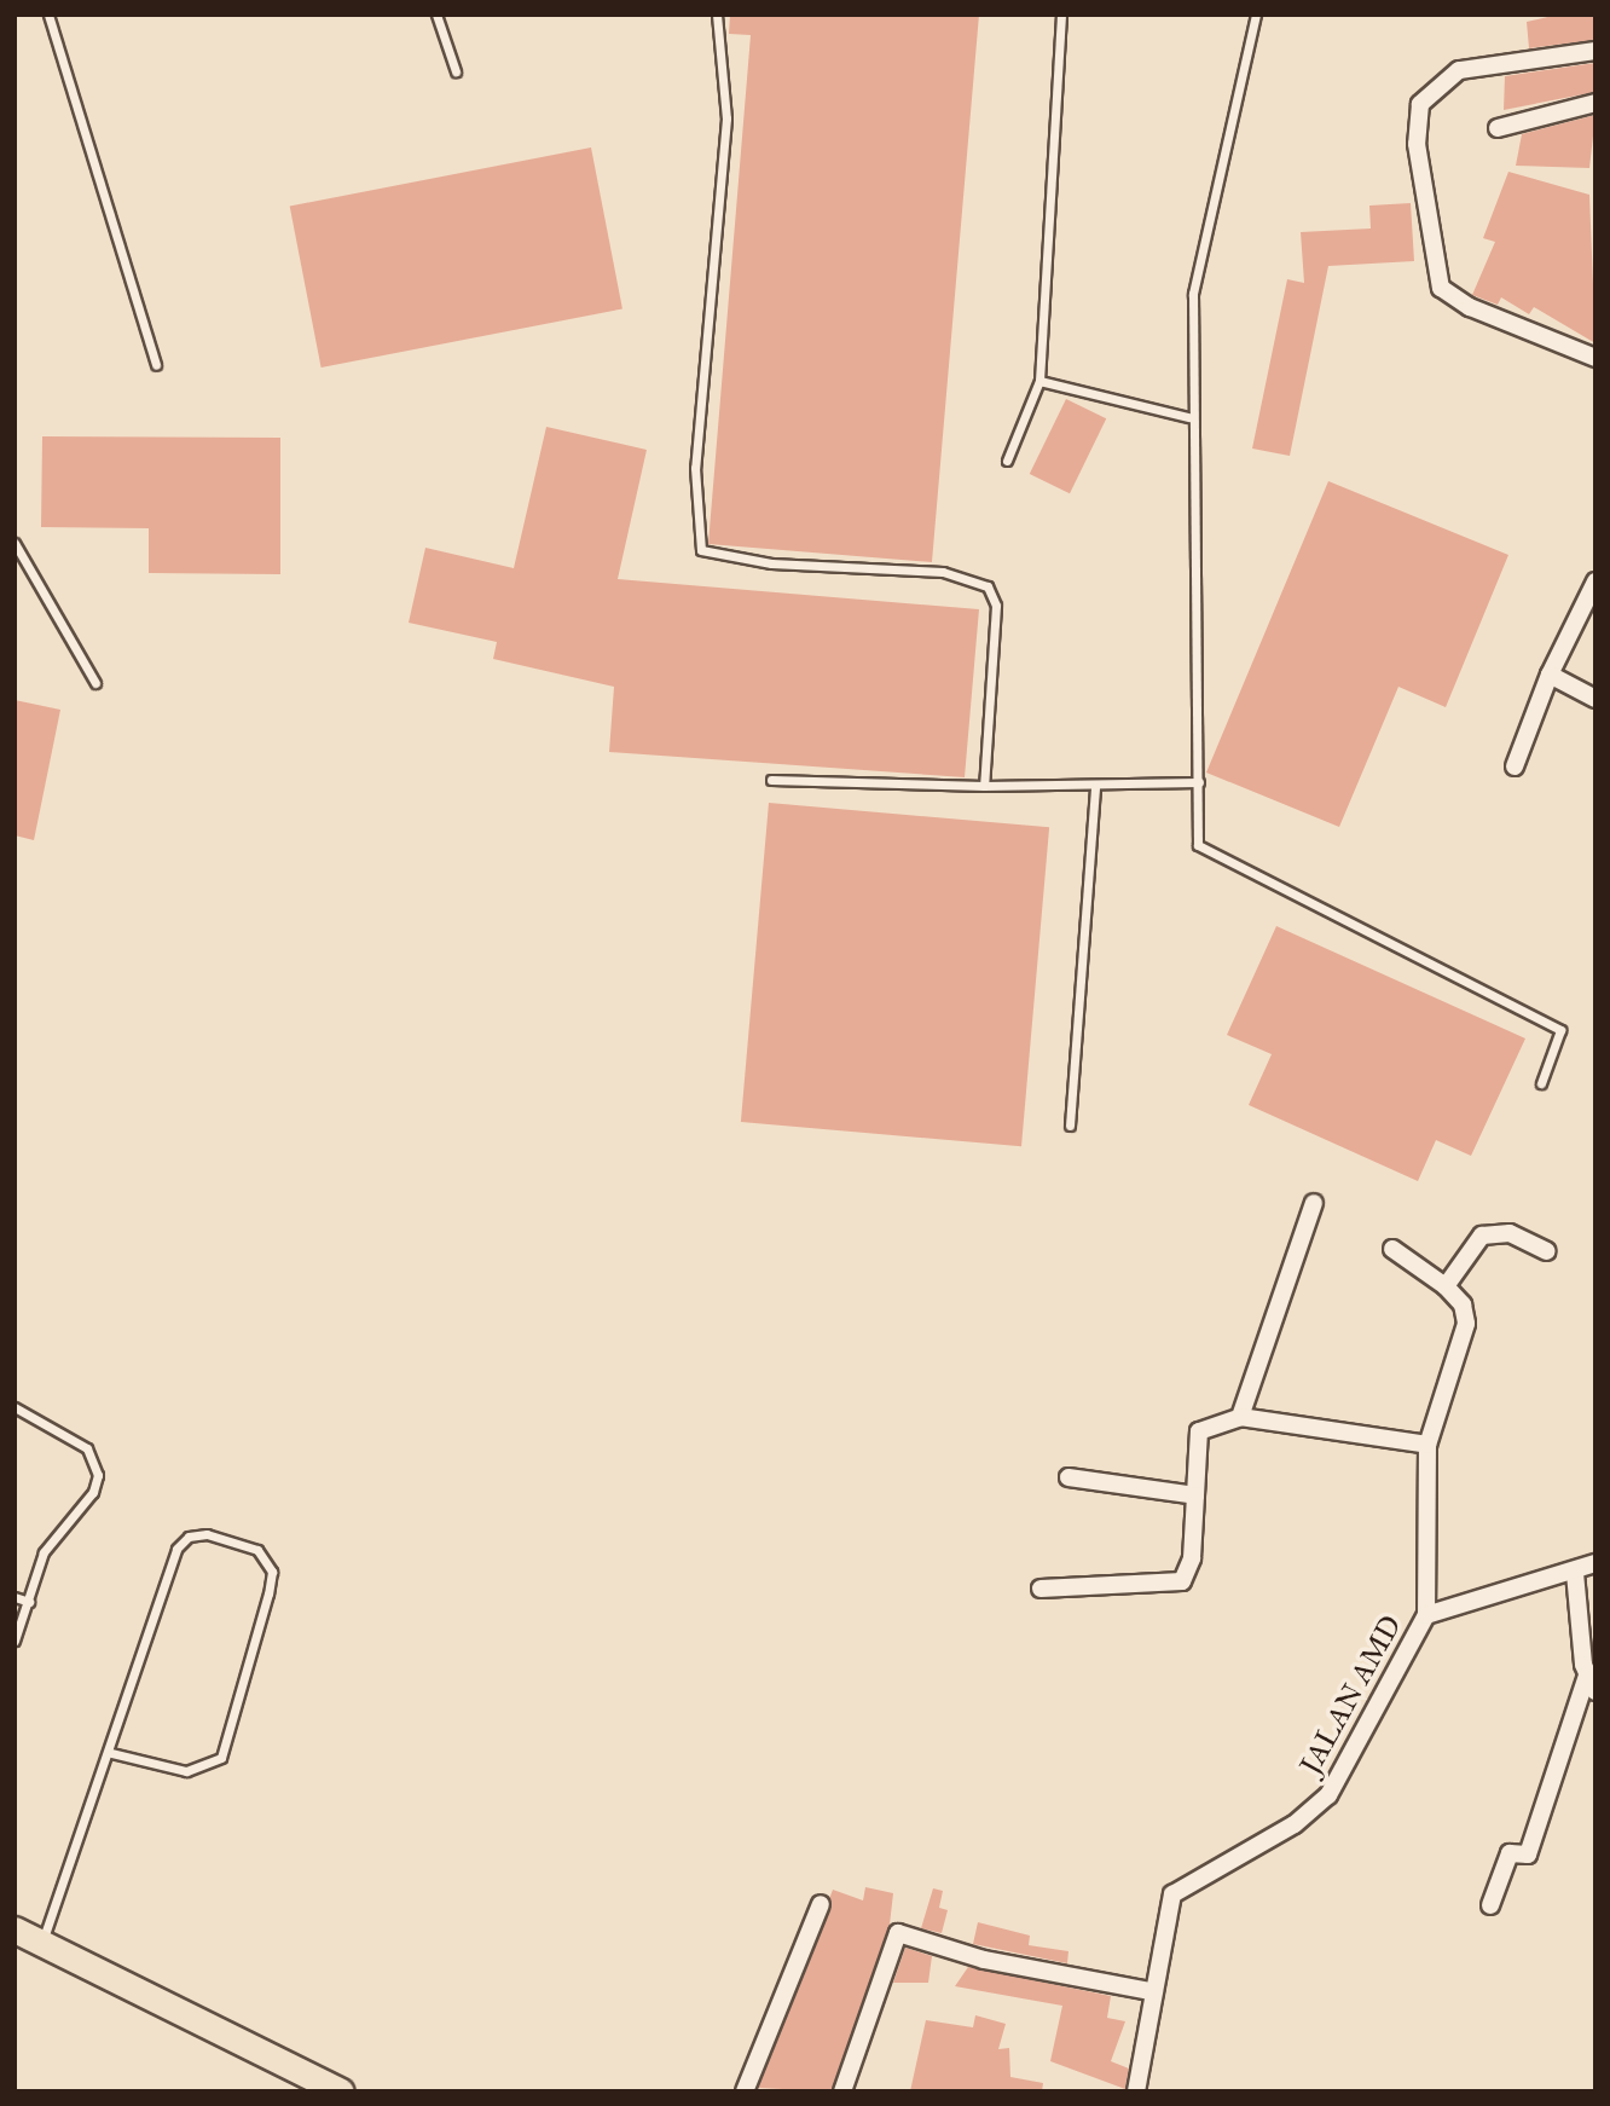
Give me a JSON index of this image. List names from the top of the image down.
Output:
{
  "streets": {
    "street": ["JALAN AMD"]
  }
}
